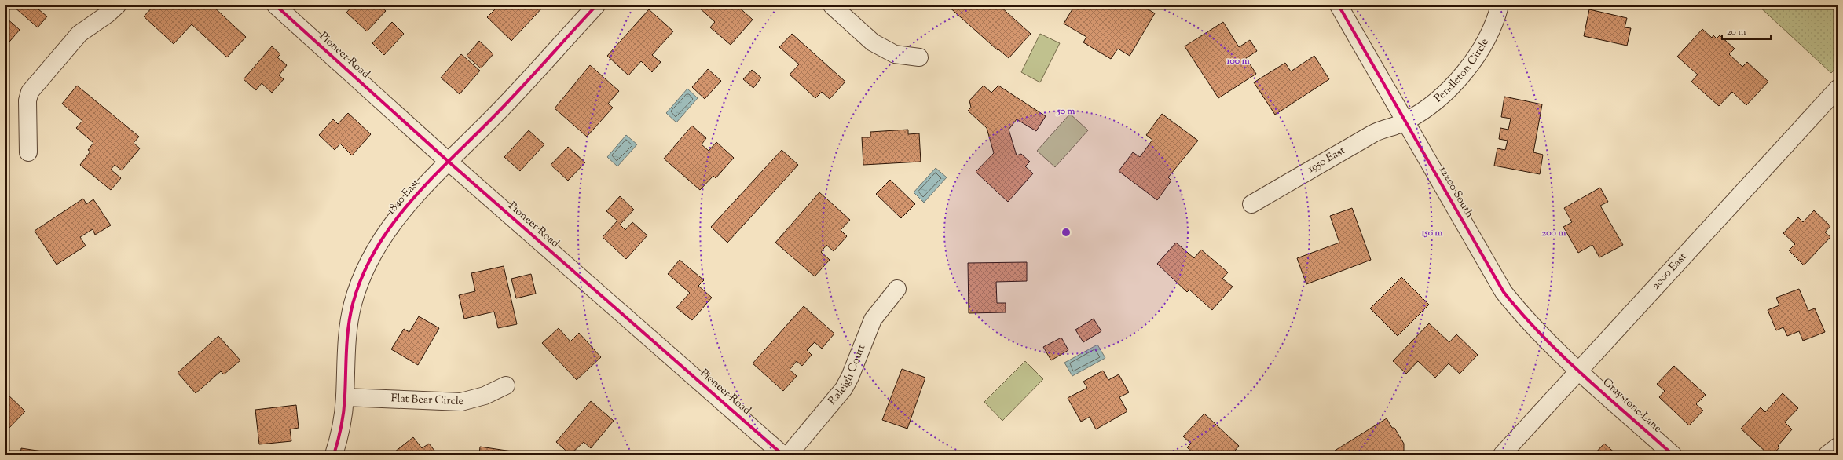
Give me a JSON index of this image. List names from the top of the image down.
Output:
{
  "streets": {
    "street": [
      "Pioneer Road",
      "Pendleton Circle",
      "1950 East",
      "12200 South",
      "1840 East",
      "2000 East",
      "Raleigh Court",
      "Flat Bear Circle",
      "Graystone Lane"
    ]
  },
  "crossings": [
    ["Pioneer Road", "1840 East"],
    ["Pendleton Circle", "1950 East"],
    ["Pendleton Circle", "12200 South"],
    ["1950 East", "12200 South"],
    ["12200 South", "2000 East"],
    ["12200 South", "Graystone Lane"],
    ["1840 East", "Flat Bear Circle"],
    ["2000 East", "Graystone Lane"]
  ],
  "scale_bar": "20 m",
  "rings": [
    "100 m",
    "50 m",
    "150 m",
    "200 m"
  ]
}
